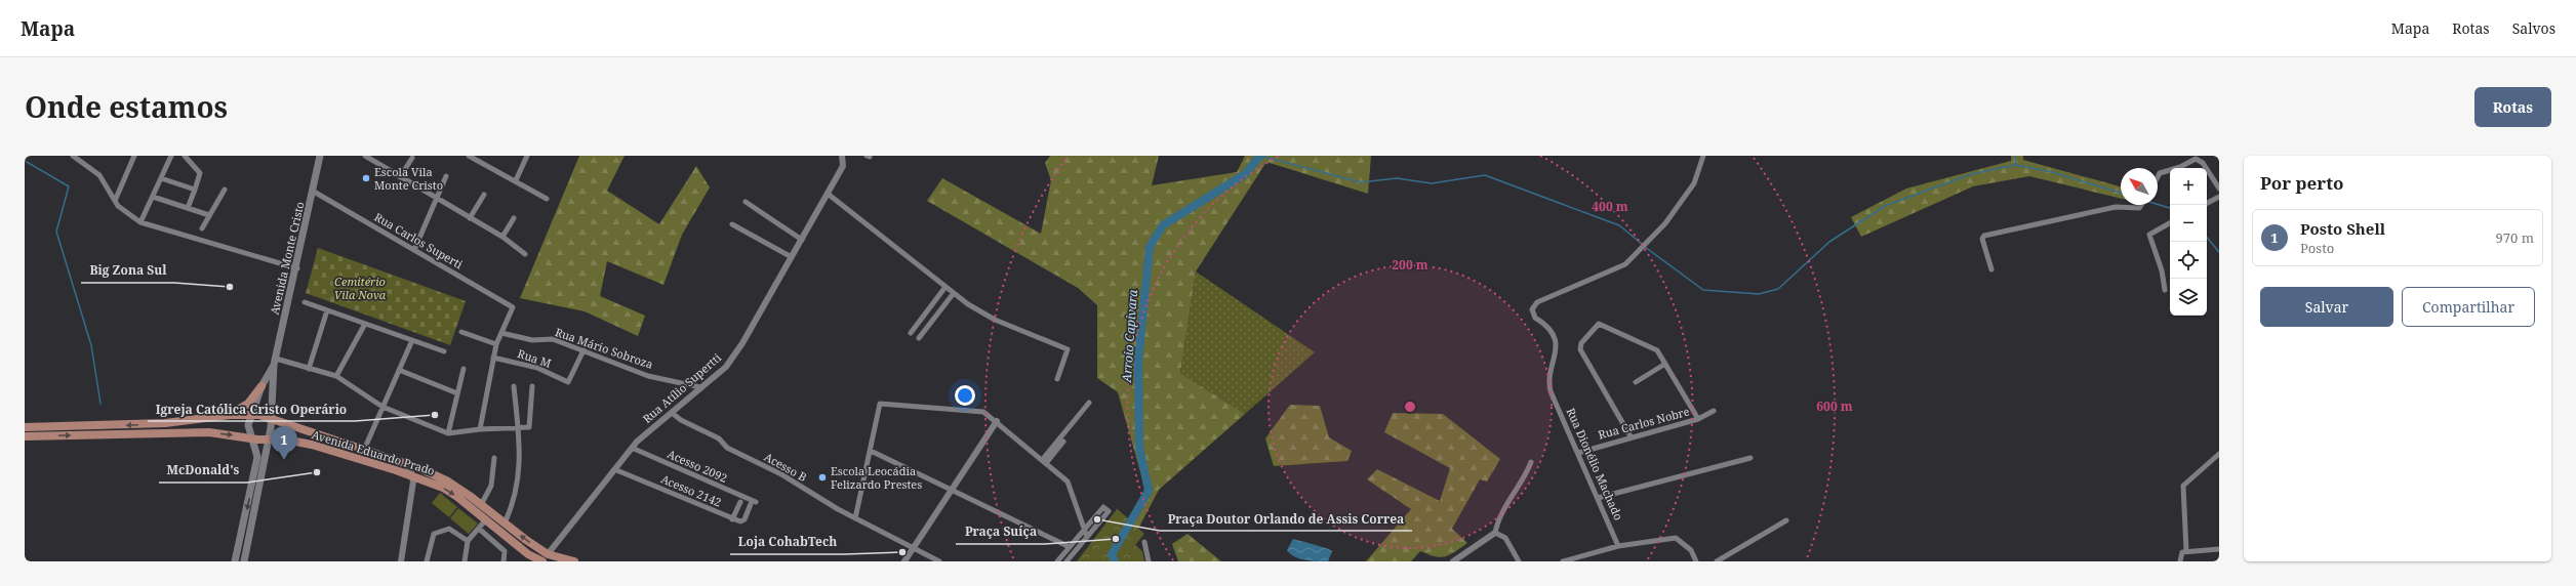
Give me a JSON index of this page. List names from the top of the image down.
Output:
{
  "streets": {
    "main road": ["Avenida Monte Cristo", "Avenida Eduardo Prado"],
    "street": [
      "Rua Carlos Superti",
      "Rua Mário Sobroza",
      "Rua M",
      "Rua Atílio Supertti",
      "Rua Carlos Nobre",
      "Rua Dionélio Machado",
      "Acesso 2092",
      "Acesso B",
      "Acesso 2142"
    ]
  },
  "crossings": [
    ["Rua Carlos Superti", "Avenida Monte Cristo"],
    ["Rua Carlos Superti", "Rua Mário Sobroza"],
    ["Avenida Monte Cristo", "Avenida Eduardo Prado"],
    ["Rua Mário Sobroza", "Rua M"],
    ["Rua Mário Sobroza", "Rua Atílio Supertti"],
    ["Rua Atílio Supertti", "Avenida Eduardo Prado"],
    ["Rua Atílio Supertti", "Acesso 2092"],
    ["Rua Atílio Supertti", "Acesso B"],
    ["Rua Atílio Supertti", "Acesso 2142"],
    ["Rua Carlos Nobre", "Rua Dionélio Machado"],
    ["Acesso 2092", "Acesso 2142"]
  ],
  "water": ["Arroio Capivara"],
  "parks": ["Cemitério Vila Nova"],
  "places": [
    "Escola Vila Monte Cristo",
    "Big Zona Sul",
    "Igreja Católica Cristo Operário",
    "McDonald's",
    "Escola Leocádia Felizardo Prestes",
    "Praça Doutor Orlando de Assis Correa",
    "Praça Suíça",
    "Loja CohabTech"
  ],
  "north": "top left",
  "page": {
    "header": "Mapa",
    "nav": ["Mapa", "Rotas", "Salvos"],
    "title": "Onde estamos",
    "buttons": [
      "Rotas",
      ["Salvar", "Compartilhar"]
    ],
    "heading": "Por perto",
    "map_buttons": ["+", "−"],
    "list": [
      {
        "mark": "1",
        "name": "Posto Shell",
        "note": "Posto",
        "value": "970 m"
      }
    ],
    "pins": "1"
  },
  "rings": ["400 m", "200 m", "600 m"]
}
